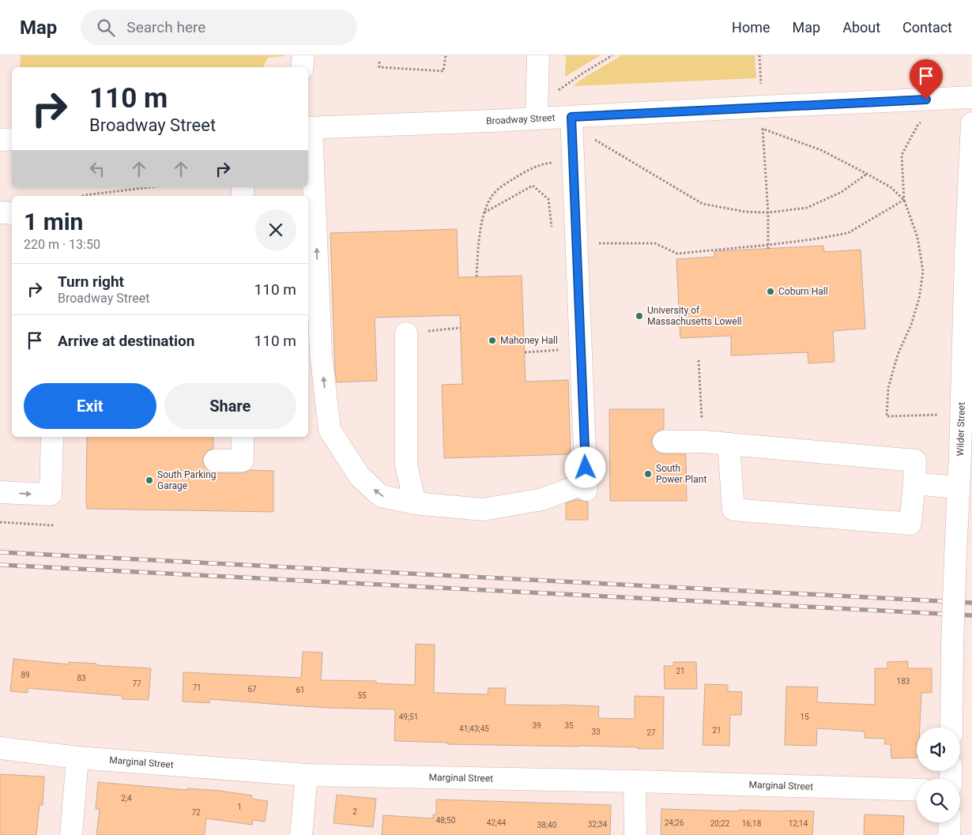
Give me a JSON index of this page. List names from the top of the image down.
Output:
{
  "streets": {
    "street": ["Broadway Street", "Wilder Street", "Marginal Street"]
  },
  "places": [
    "Coburn Hall",
    "University of Massachusetts Lowell",
    "Mahoney Hall",
    "South Power Plant",
    "South Parking Garage"
  ],
  "house_numbers": [
    "21",
    "89",
    "83",
    "183",
    "77",
    "71",
    "67",
    "61",
    "55",
    "49;51",
    "15",
    "39",
    "35",
    "41;43;45",
    "21",
    "33",
    "27",
    "2;4",
    "1",
    "2",
    "72",
    "48;50",
    "42;44",
    "24;26",
    "20;22",
    "16;18",
    "12;14",
    "32;34",
    "38;40"
  ],
  "page": {
    "header": "Map",
    "search": "Search here",
    "nav": [
      "Home",
      "Map",
      "About",
      "Contact"
    ],
    "turn": ["110 m", "Broadway Street"],
    "heading": ["1 min", "220 m · 13:50"],
    "list": [
      {
        "name": "Turn right",
        "note": "Broadway Street",
        "value": "110 m"
      },
      {
        "name": "Arrive at destination",
        "value": "110 m"
      }
    ],
    "buttons": ["Exit", "Share"]
  }
}
